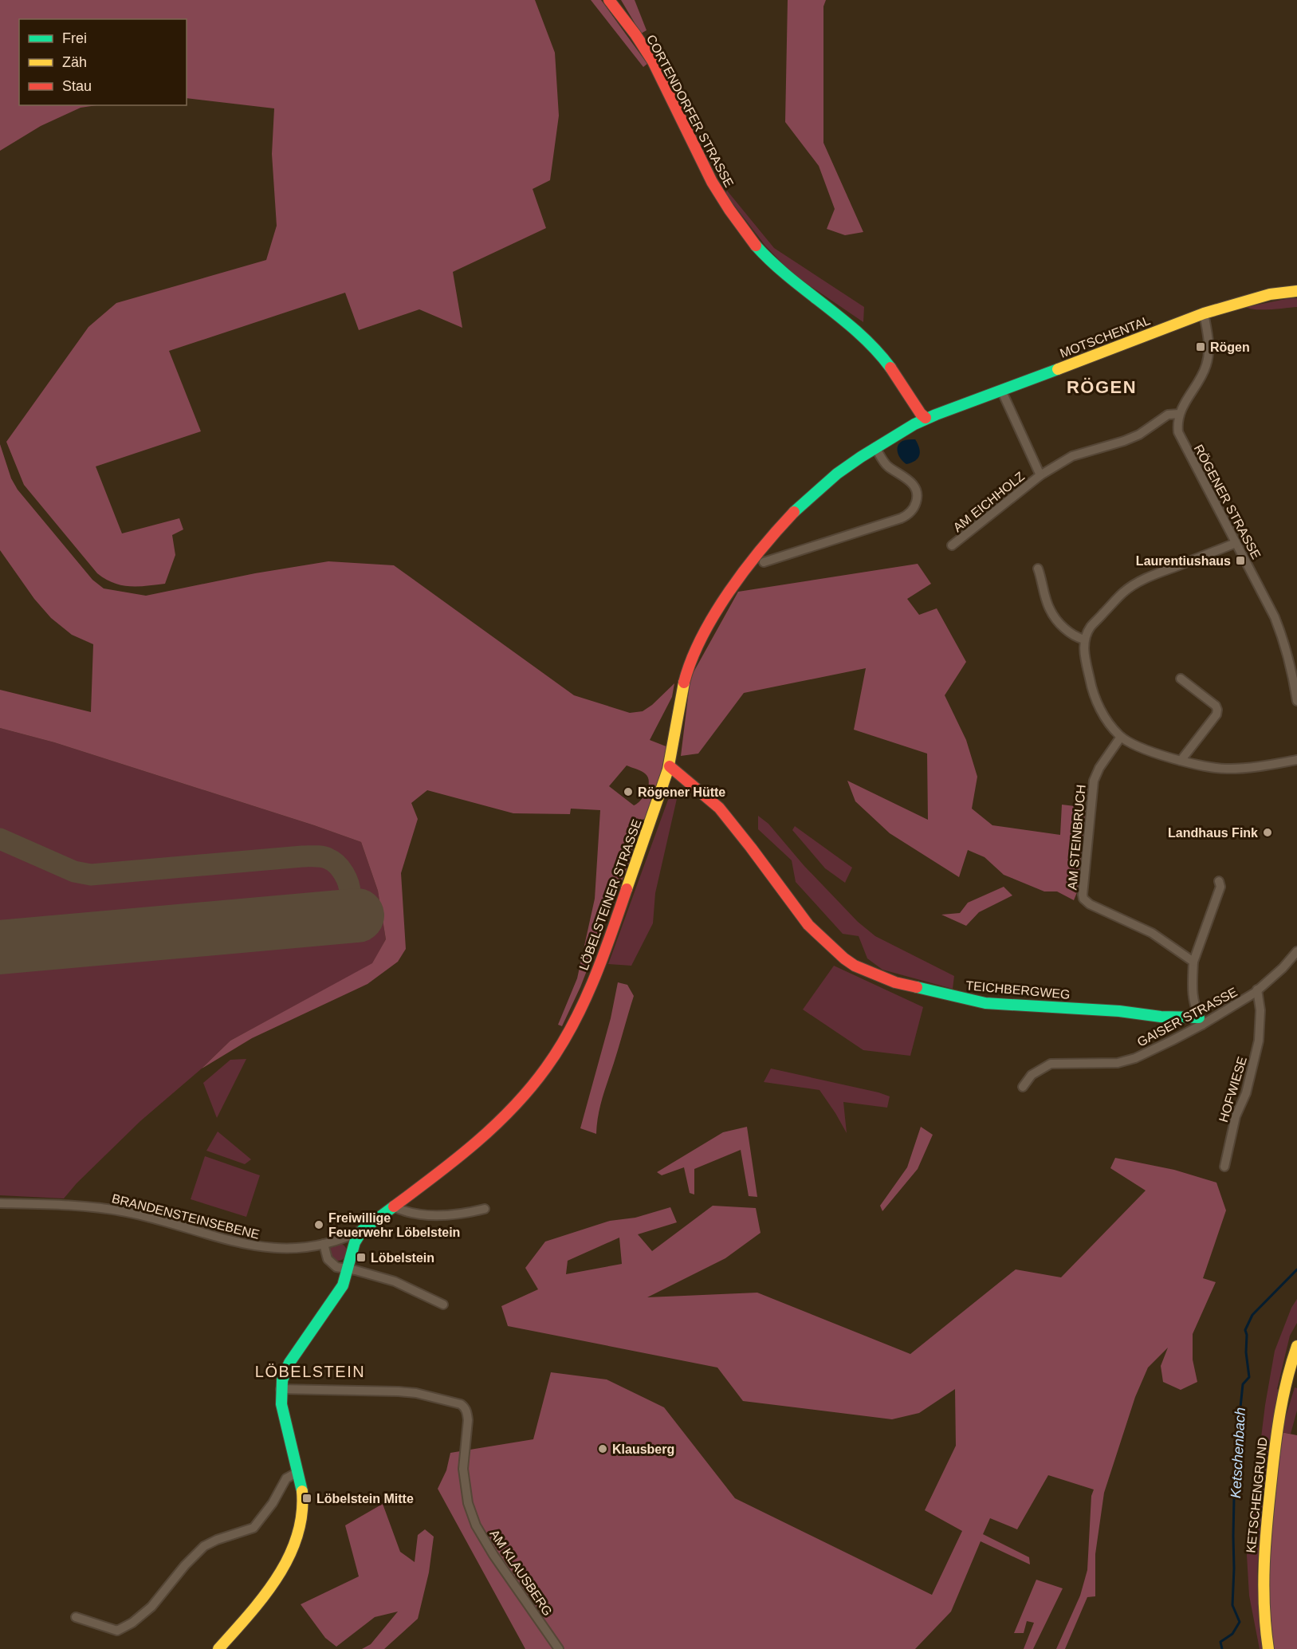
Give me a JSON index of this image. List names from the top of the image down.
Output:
{
  "streets": {
    "street": [
      "CORTENDORFER STRASSE",
      "MOTSCHENTAL",
      "AM EICHHOLZ",
      "RÖGENER STRASSE",
      "AM STEINBRUCH",
      "LÖBELSTEINER STRASSE",
      "TEICHBERGWEG",
      "GAISER STRASSE",
      "HOFWIESE",
      "BRANDENSTEINSEBENE",
      "KETSCHENGRUND",
      "AM KLAUSBERG"
    ]
  },
  "crossings": [
    ["CORTENDORFER STRASSE", "MOTSCHENTAL"],
    ["CORTENDORFER STRASSE", "LÖBELSTEINER STRASSE"],
    ["MOTSCHENTAL", "AM EICHHOLZ"],
    ["MOTSCHENTAL", "LÖBELSTEINER STRASSE"],
    ["AM EICHHOLZ", "RÖGENER STRASSE"],
    ["LÖBELSTEINER STRASSE", "TEICHBERGWEG"],
    ["LÖBELSTEINER STRASSE", "BRANDENSTEINSEBENE"],
    ["LÖBELSTEINER STRASSE", "AM KLAUSBERG"],
    ["TEICHBERGWEG", "GAISER STRASSE"],
    ["GAISER STRASSE", "HOFWIESE"]
  ],
  "districts": ["RÖGEN", "LÖBELSTEIN"],
  "water": ["Ketschenbach"],
  "places": {
    "transit": [
      "Rögen",
      "Laurentiushaus",
      "Löbelstein",
      "Löbelstein Mitte"
    ],
    "other": [
      "Rögener Hütte",
      "Landhaus Fink",
      "Freiwillige Feuerwehr Löbelstein",
      "Klausberg"
    ]
  },
  "legend": ["Frei", "Zäh", "Stau"]
}
